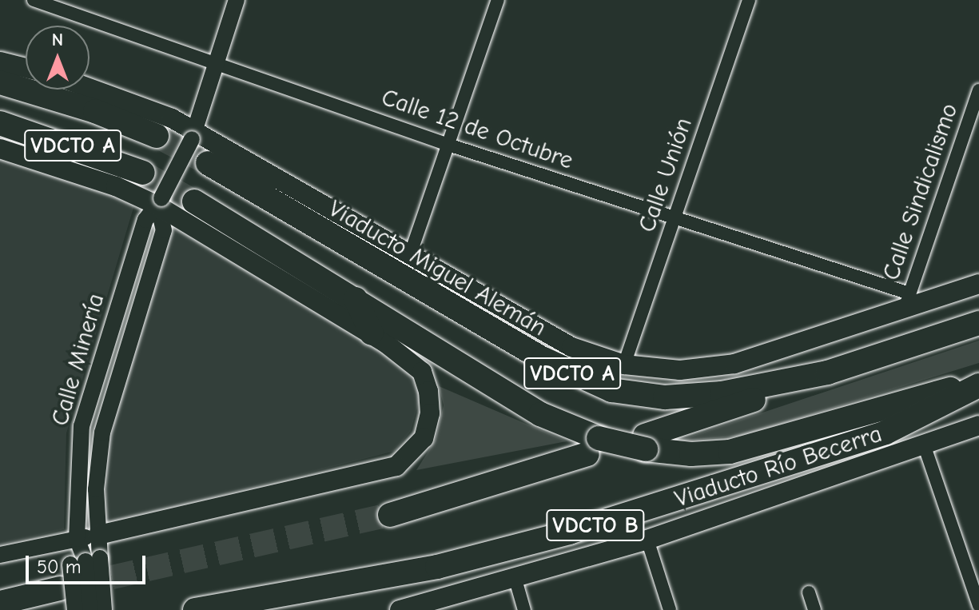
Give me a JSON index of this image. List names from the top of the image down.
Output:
{
  "streets": {
    "highway": [
      "VDCTO A",
      "Viaducto Miguel Alemán",
      "Viaducto Río Becerra",
      "VDCTO B"
    ],
    "street": [
      "Calle 12 de Octubre",
      "Calle Unión",
      "Calle Sindicalismo",
      "Calle Minería"
    ]
  },
  "crossings": [
    ["Calle 12 de Octubre", "Calle Unión"],
    ["Calle 12 de Octubre", "Calle Sindicalismo"],
    ["Calle 12 de Octubre", "Viaducto Miguel Alemán"],
    ["Calle 12 de Octubre", "Calle Minería"],
    ["VDCTO A", "Viaducto Río Becerra"],
    ["Calle Unión", "Viaducto Miguel Alemán"],
    ["Calle Sindicalismo", "Viaducto Miguel Alemán"],
    ["Viaducto Miguel Alemán", "Calle Minería"]
  ],
  "scale_bar": "50 m",
  "north": "top"
}
